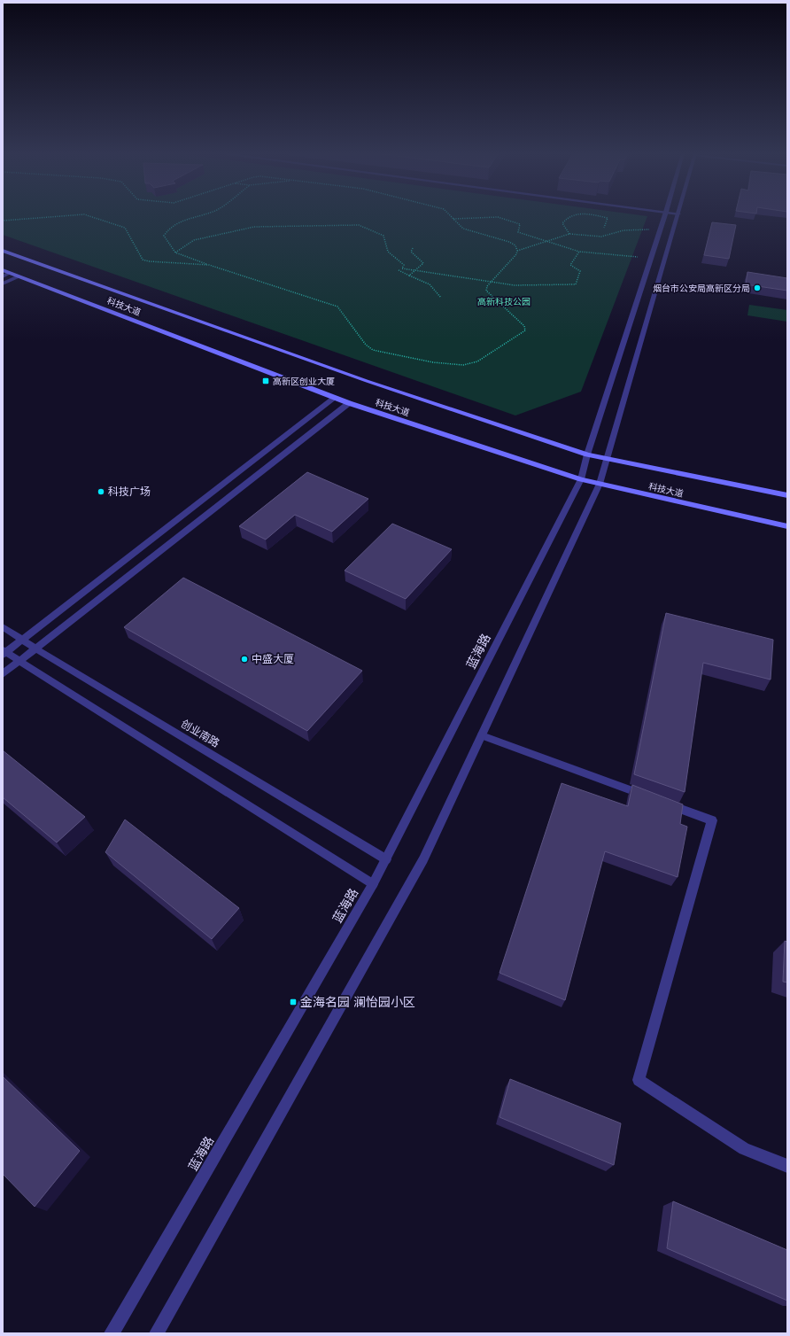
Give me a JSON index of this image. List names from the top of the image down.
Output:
{
  "streets": {
    "main road": ["科技大道"],
    "street": ["蓝海路", "创业南路"]
  },
  "crossings": [
    ["科技大道", "蓝海路"],
    ["蓝海路", "创业南路"]
  ],
  "parks": ["高新科技公园"],
  "places": {
    "other": ["烟台市公安局高新区分局", "科技广场", "中盛大厦"],
    "transit": ["高新区创业大厦", "金海名园 澜怡园小区"]
  }
}
